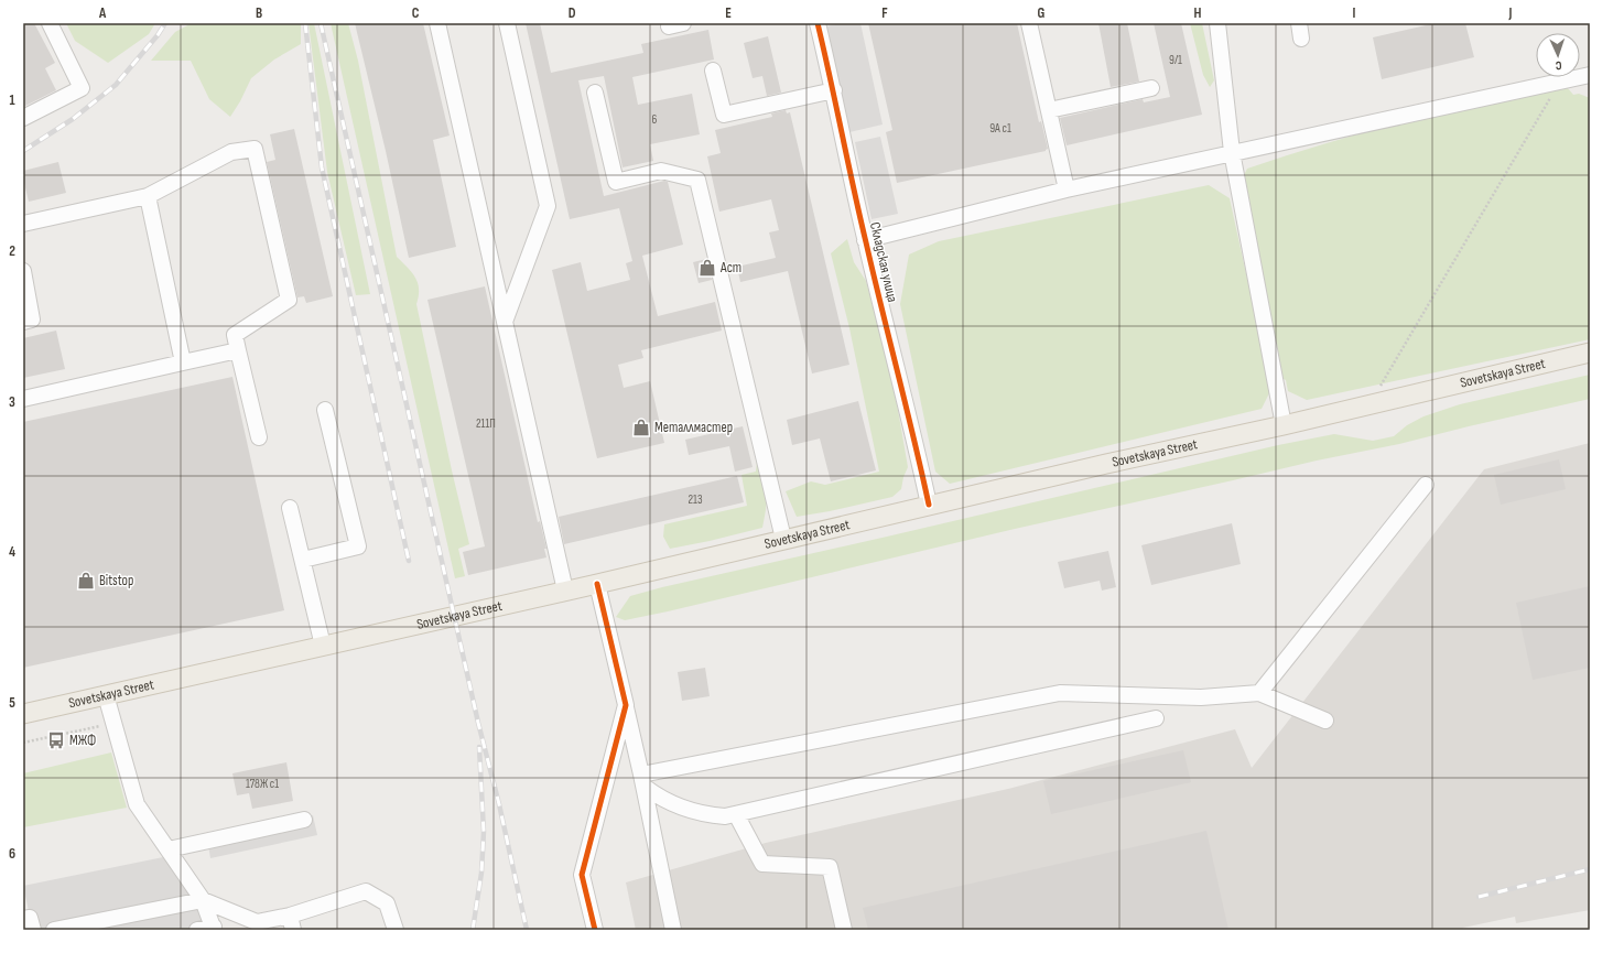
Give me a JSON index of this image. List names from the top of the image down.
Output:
{
  "streets": {
    "main road": ["Sovetskaya Street"],
    "street": ["Складская улица"]
  },
  "crossings": [
    ["Складская улица", "Sovetskaya Street"]
  ],
  "places": {
    "shop": ["Аст", "Металлмастер", "Bitstop"],
    "bus stop": ["МЖФ"]
  },
  "house_numbers": [
    "9/1",
    "6",
    "9А с1",
    "211П",
    "213",
    "178Ж с1"
  ],
  "north": "bottom",
  "grid": {
    "columns": [
      "A",
      "B",
      "C",
      "D",
      "E",
      "F",
      "G",
      "H",
      "I",
      "J"
    ],
    "rows": [
      "1",
      "2",
      "3",
      "4",
      "5",
      "6"
    ]
  }
}
